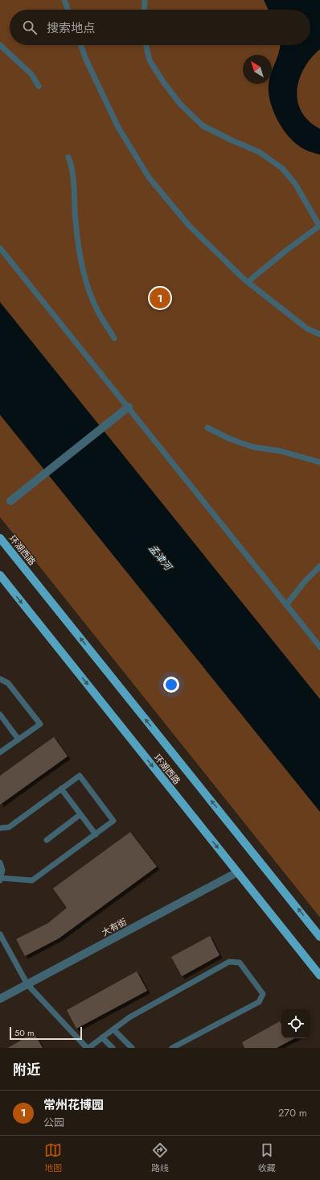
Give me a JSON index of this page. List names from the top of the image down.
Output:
{
  "streets": {
    "main road": ["环湖西路"],
    "street": ["大有街"]
  },
  "crossings": [
    ["环湖西路", "大有街"]
  ],
  "water": ["孟津河"],
  "scale_bar": "50 m",
  "north": "top left",
  "page": {
    "search": "搜索地点",
    "pins": "1",
    "scale": "50 m",
    "heading": "附近",
    "list": [
      {
        "mark": "1",
        "name": "常州花博园",
        "note": "公园",
        "value": "270 m"
      }
    ],
    "nav": ["地图", "路线", "收藏"]
  }
}
